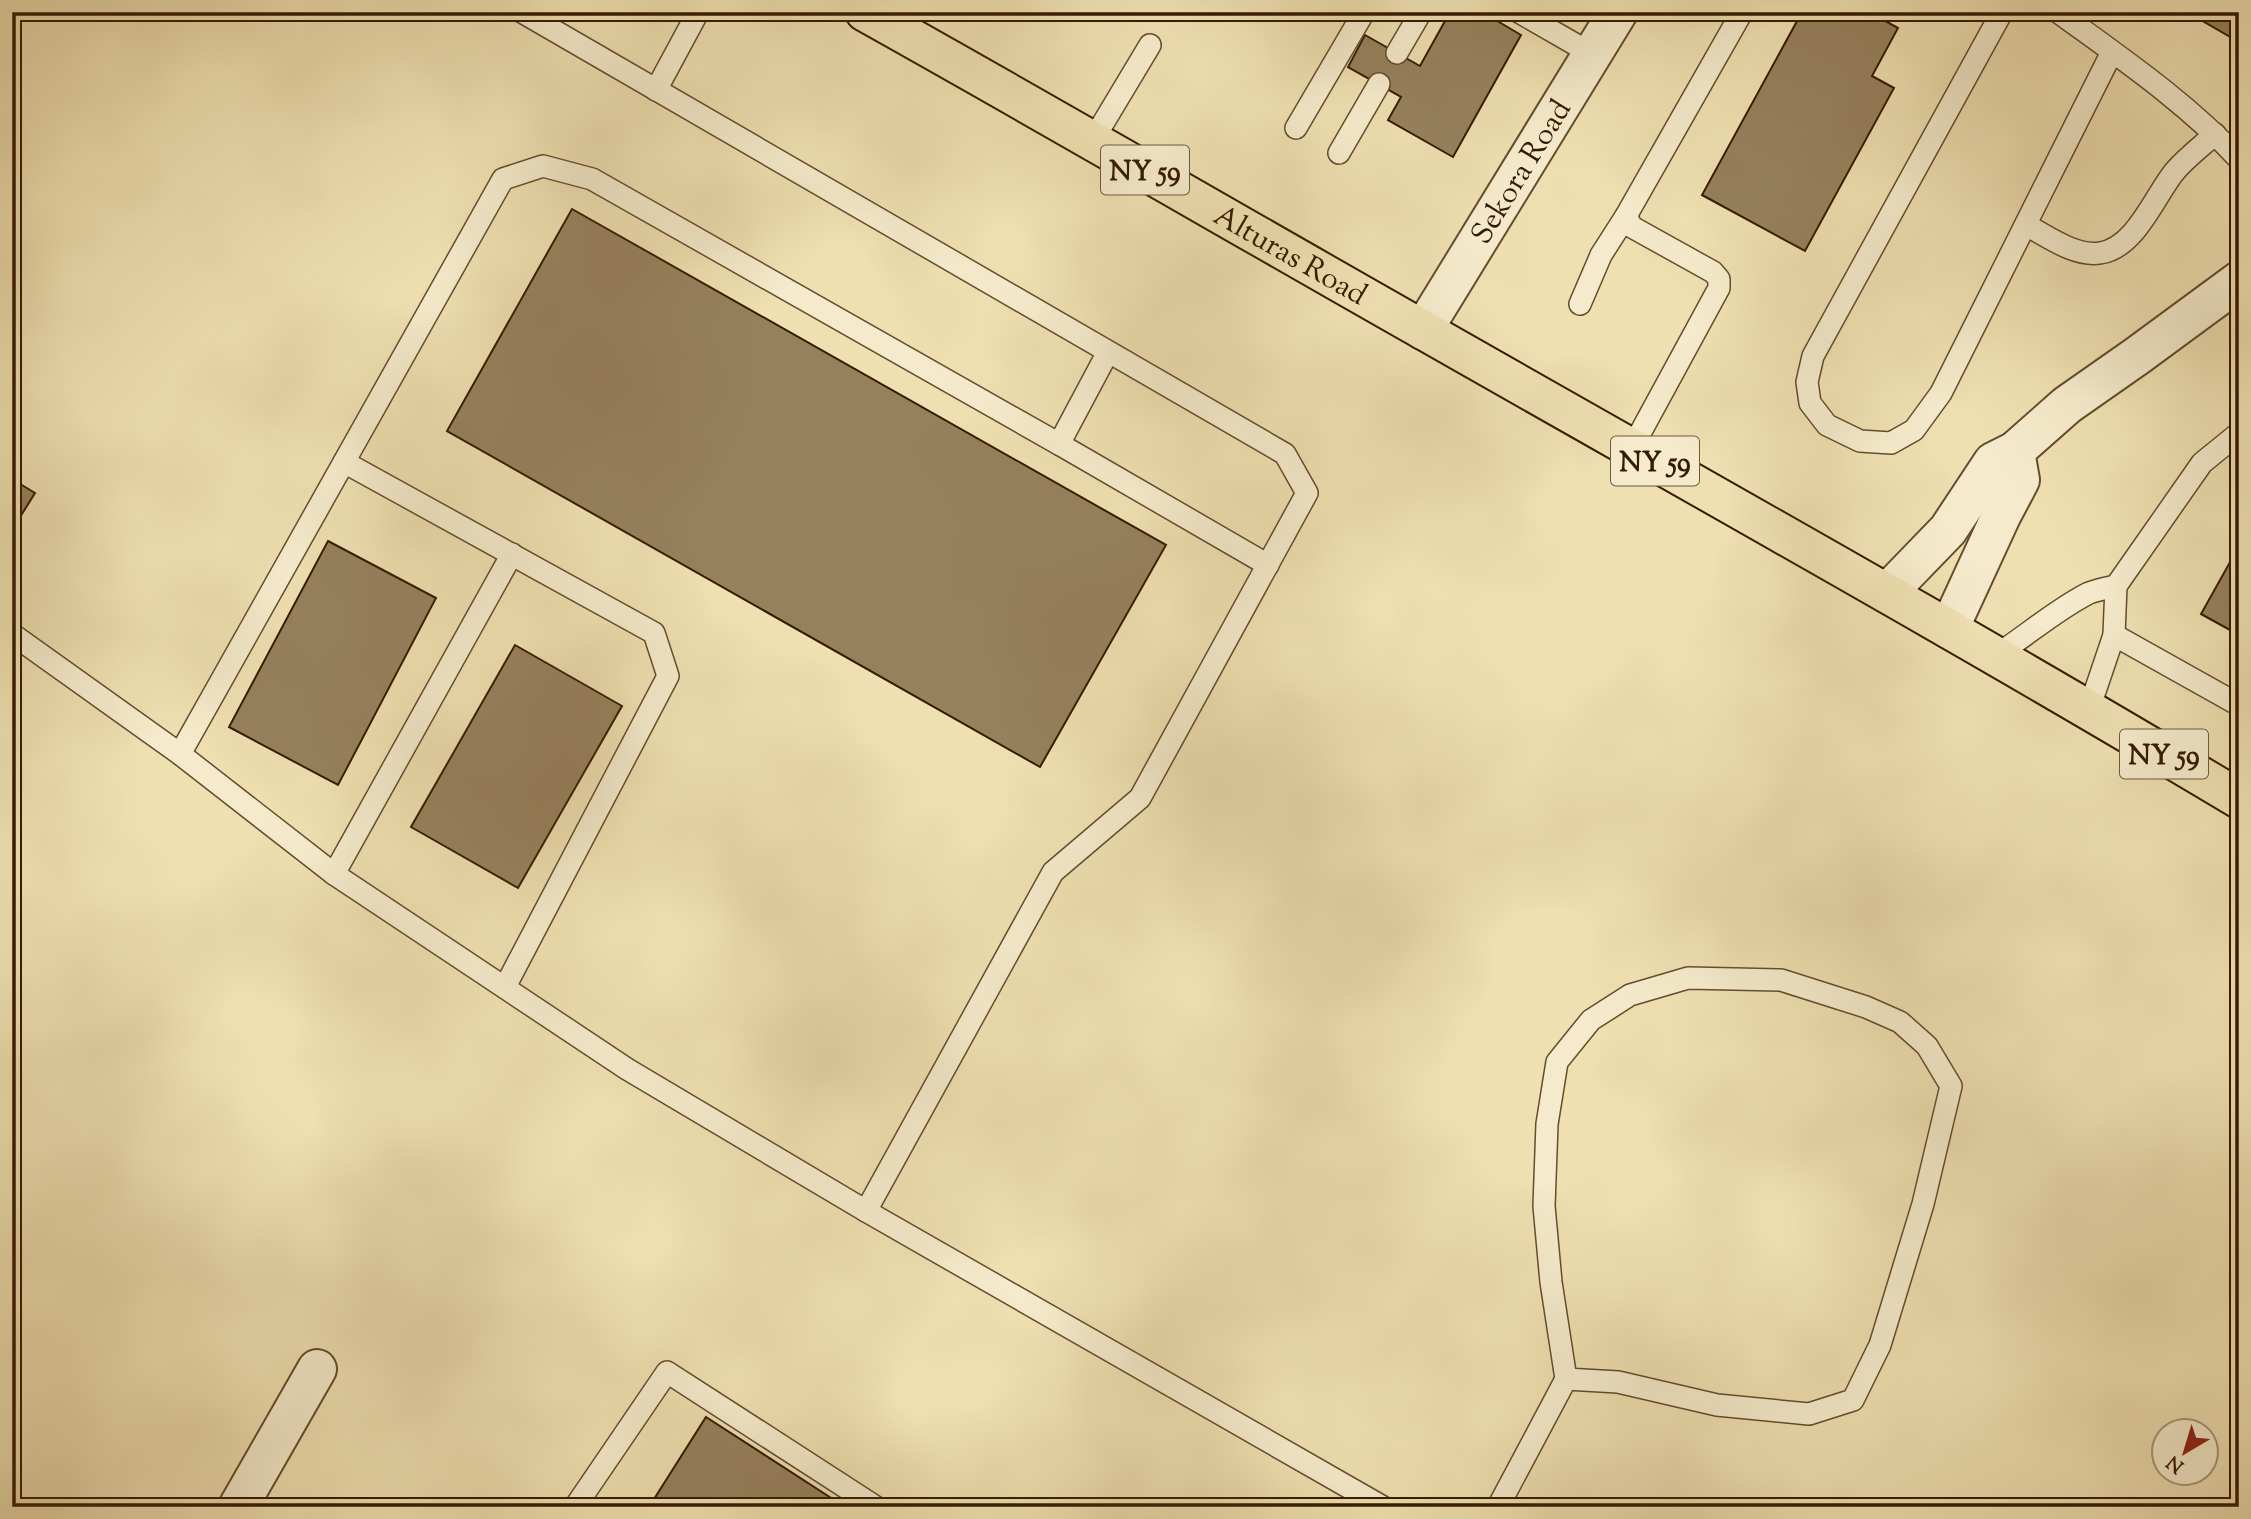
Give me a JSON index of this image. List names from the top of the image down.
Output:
{
  "streets": {
    "main road": ["NY 59", "Alturas Road"],
    "street": ["Sekora Road"]
  },
  "crossings": [
    ["NY 59", "Sekora Road"],
    ["NY 59", "Alturas Road"],
    ["Sekora Road", "Alturas Road"]
  ],
  "north": "bottom left"
}
